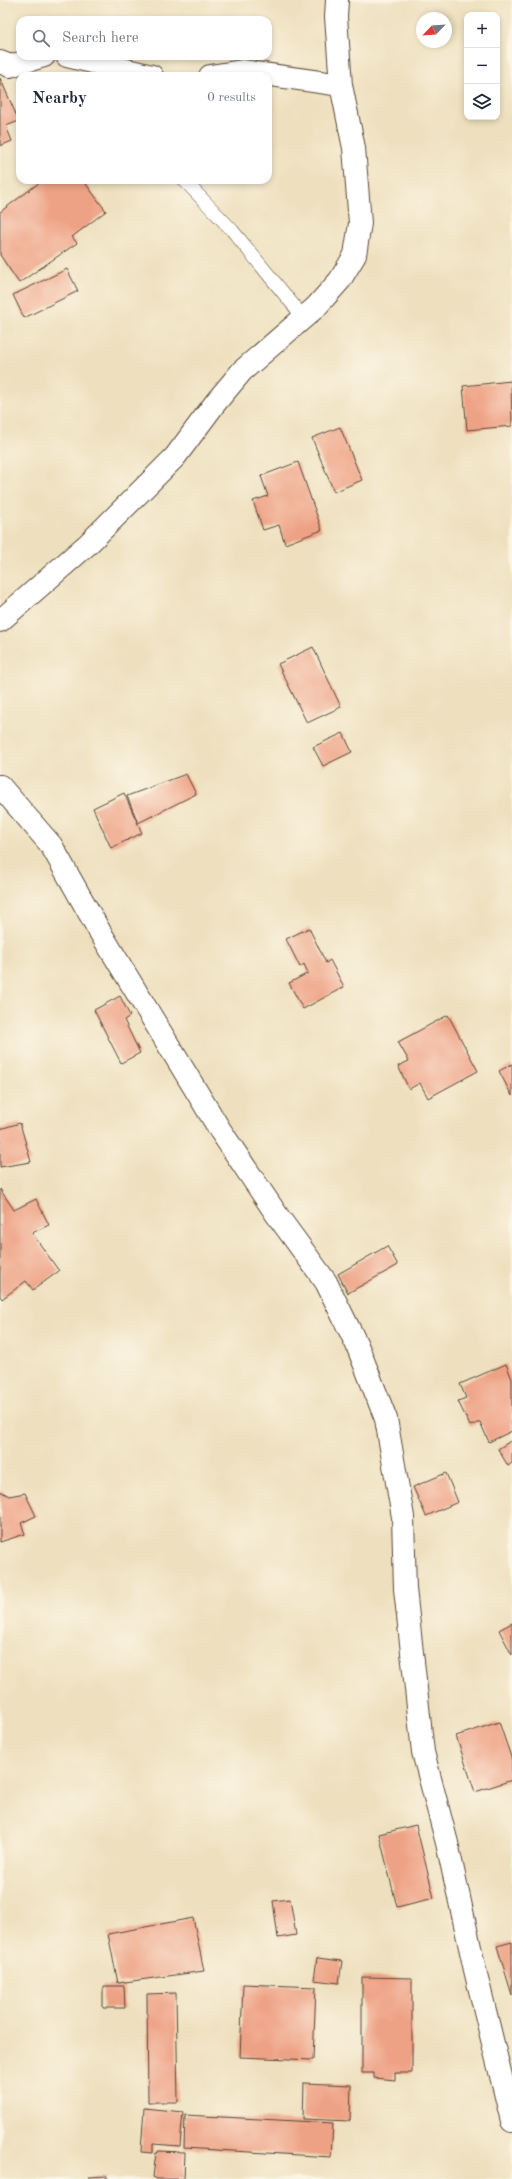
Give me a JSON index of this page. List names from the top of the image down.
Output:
{
  "north": "bottom left",
  "page": {
    "map_buttons": ["+", "−"],
    "search": "Search here",
    "heading": ["Nearby", "0 results"]
  }
}
